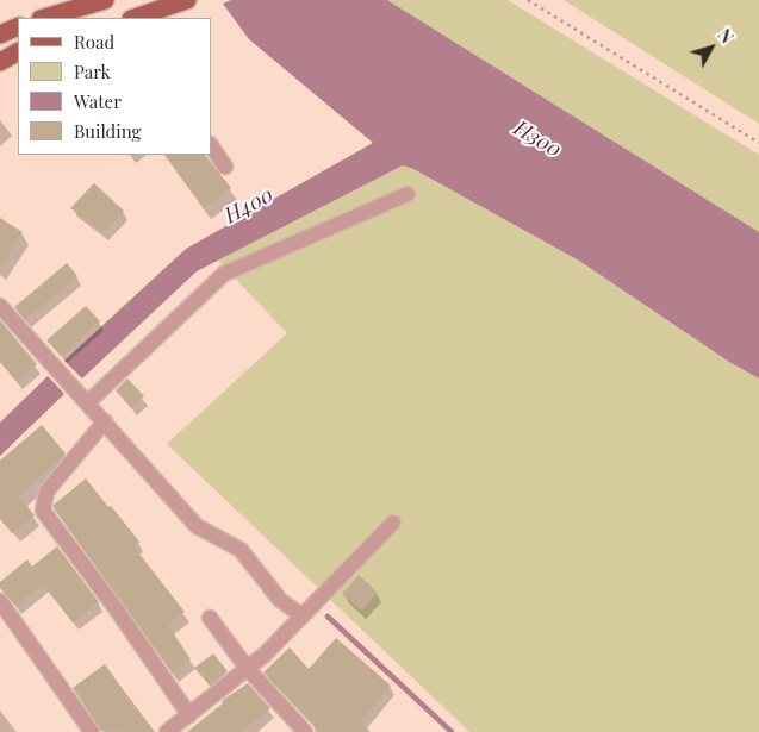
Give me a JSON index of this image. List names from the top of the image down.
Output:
{
  "water": ["H300", "H400"],
  "legend": [
    "Road",
    "Park",
    "Water",
    "Building"
  ],
  "north": "top right"
}
